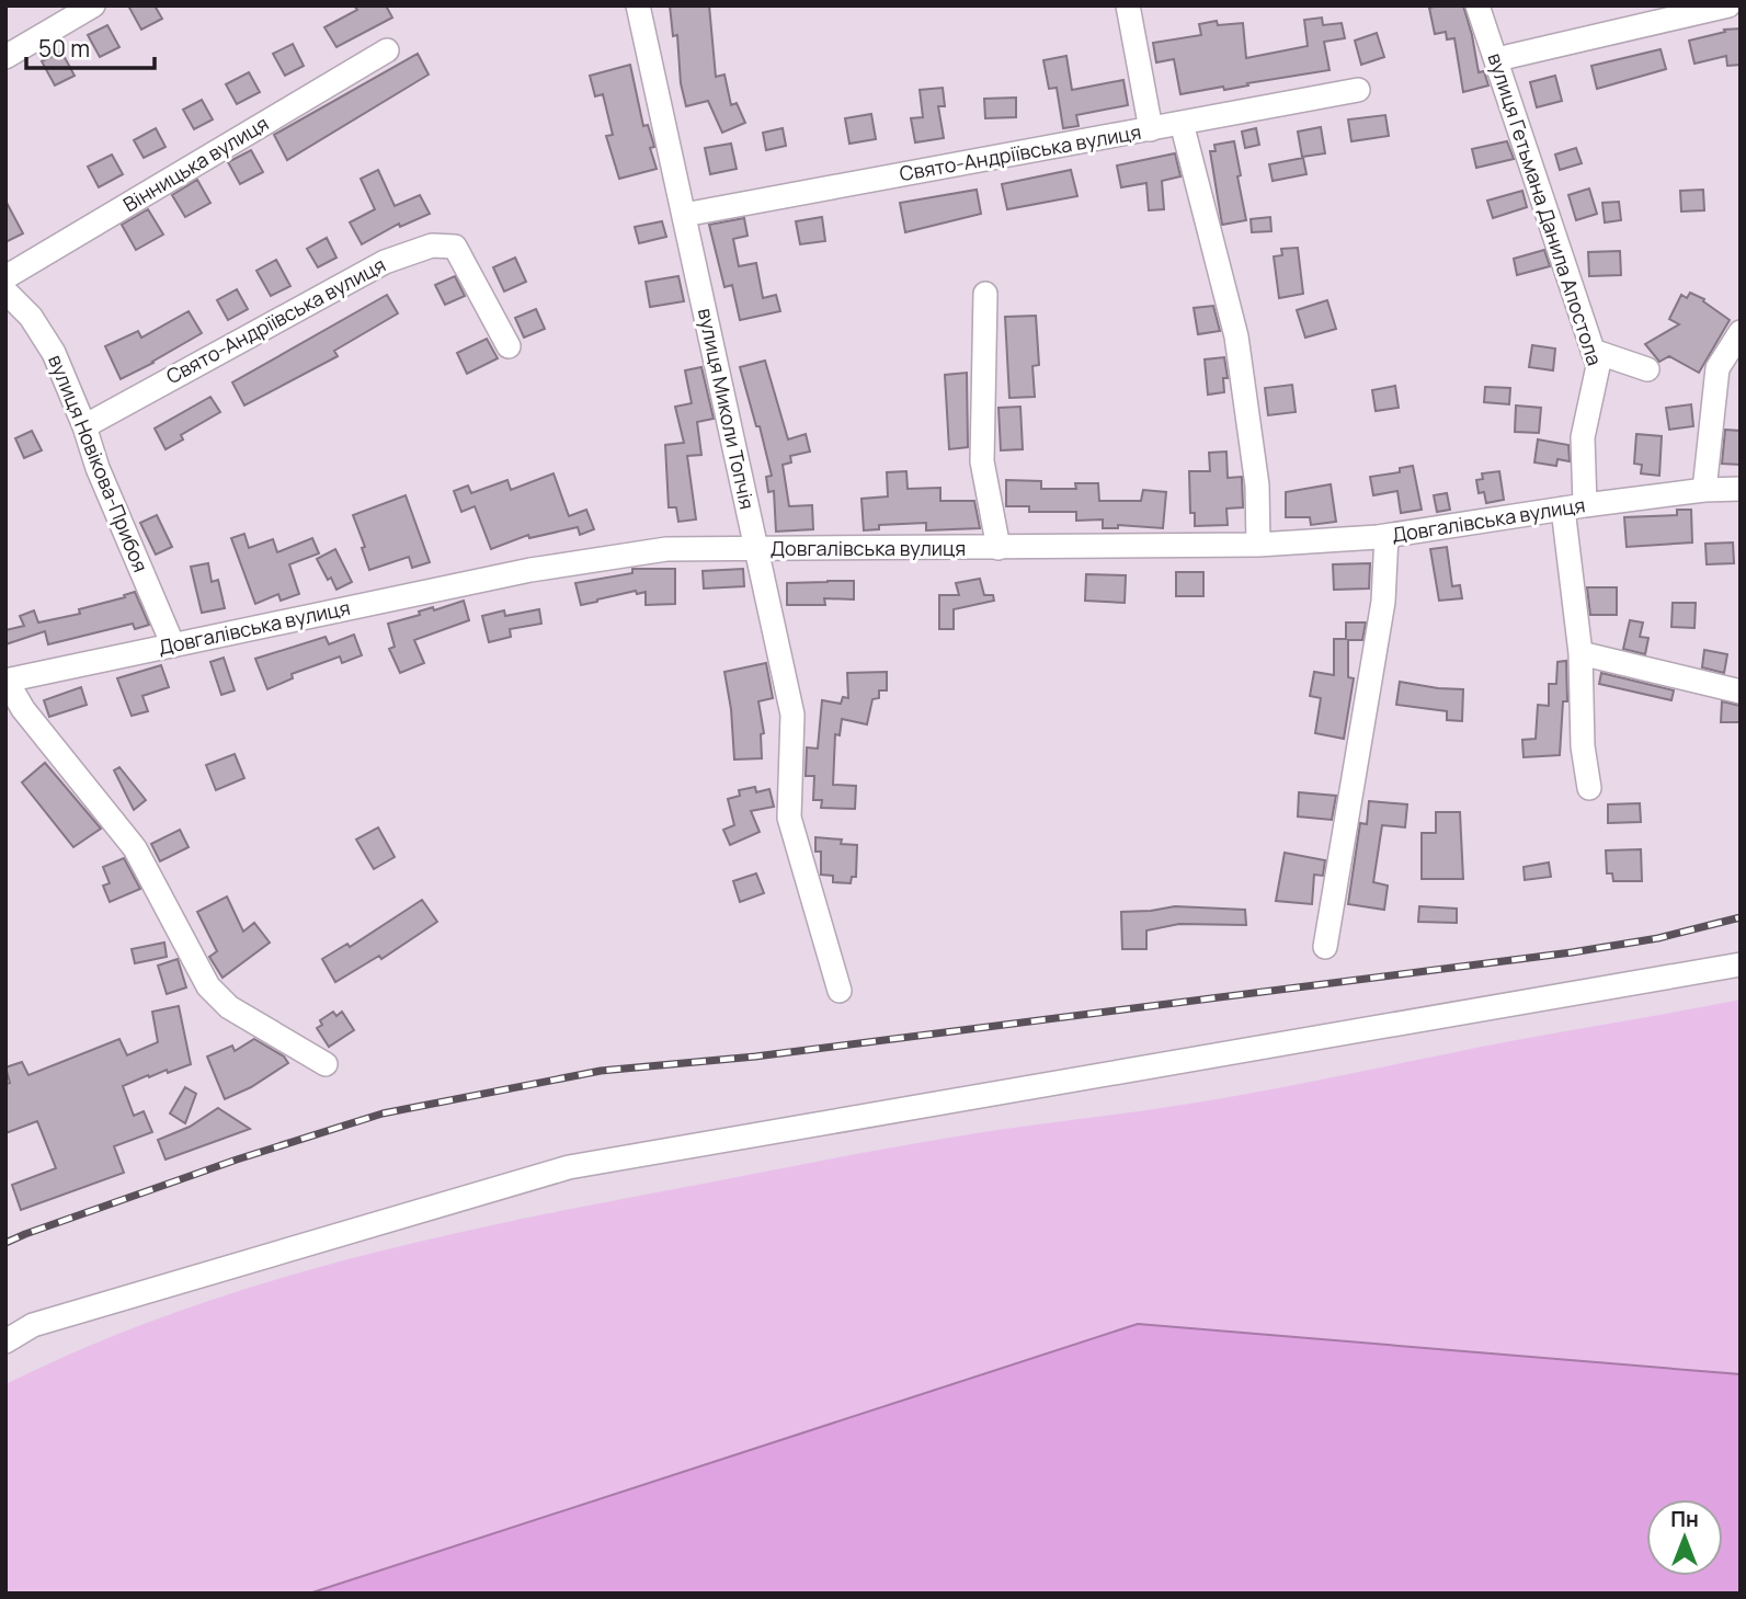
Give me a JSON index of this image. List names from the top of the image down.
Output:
{
  "streets": {
    "street": [
      "Свято-Андріївська вулиця",
      "Вінницька вулиця",
      "вулиця Гетьмана Данила Апостола",
      "вулиця Миколи Топчія",
      "вулиця Новікова-Прибоя",
      "Довгалівська вулиця"
    ]
  },
  "crossings": [
    ["Свято-Андріївська вулиця", "вулиця Миколи Топчія"],
    ["Свято-Андріївська вулиця", "вулиця Новікова-Прибоя"],
    ["вулиця Гетьмана Данила Апостола", "Довгалівська вулиця"],
    ["вулиця Миколи Топчія", "Довгалівська вулиця"],
    ["вулиця Новікова-Прибоя", "Довгалівська вулиця"]
  ],
  "scale_bar": "50 m",
  "north": "top"
}
